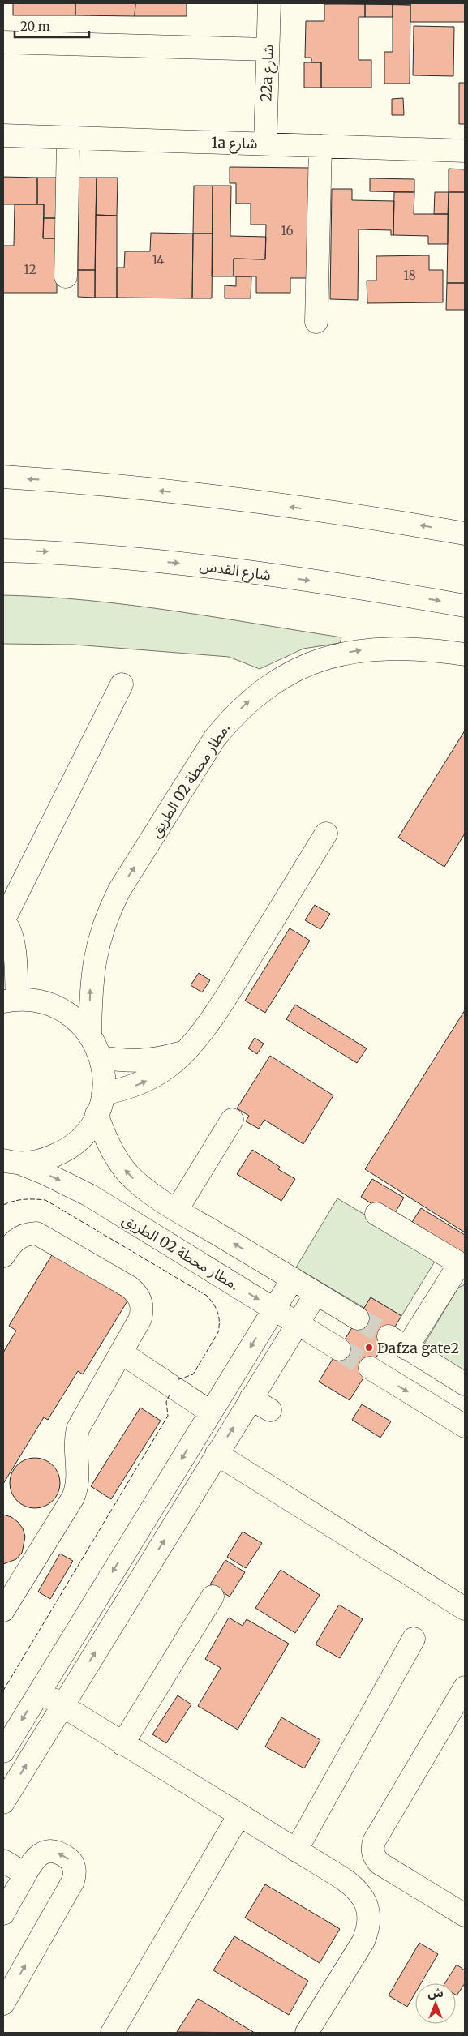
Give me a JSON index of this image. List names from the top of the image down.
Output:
{
  "streets": {
    "street": [
      "22a شارع",
      "1a شارع",
      "شارع القدس",
      "مطار محطة 02 الطريق."
    ]
  },
  "crossings": [
    ["22a شارع", "1a شارع"]
  ],
  "places": ["Dafza gate2"],
  "house_numbers": [
    "16",
    "14",
    "12",
    "18"
  ],
  "scale_bar": "20 m",
  "north": "top"
}
